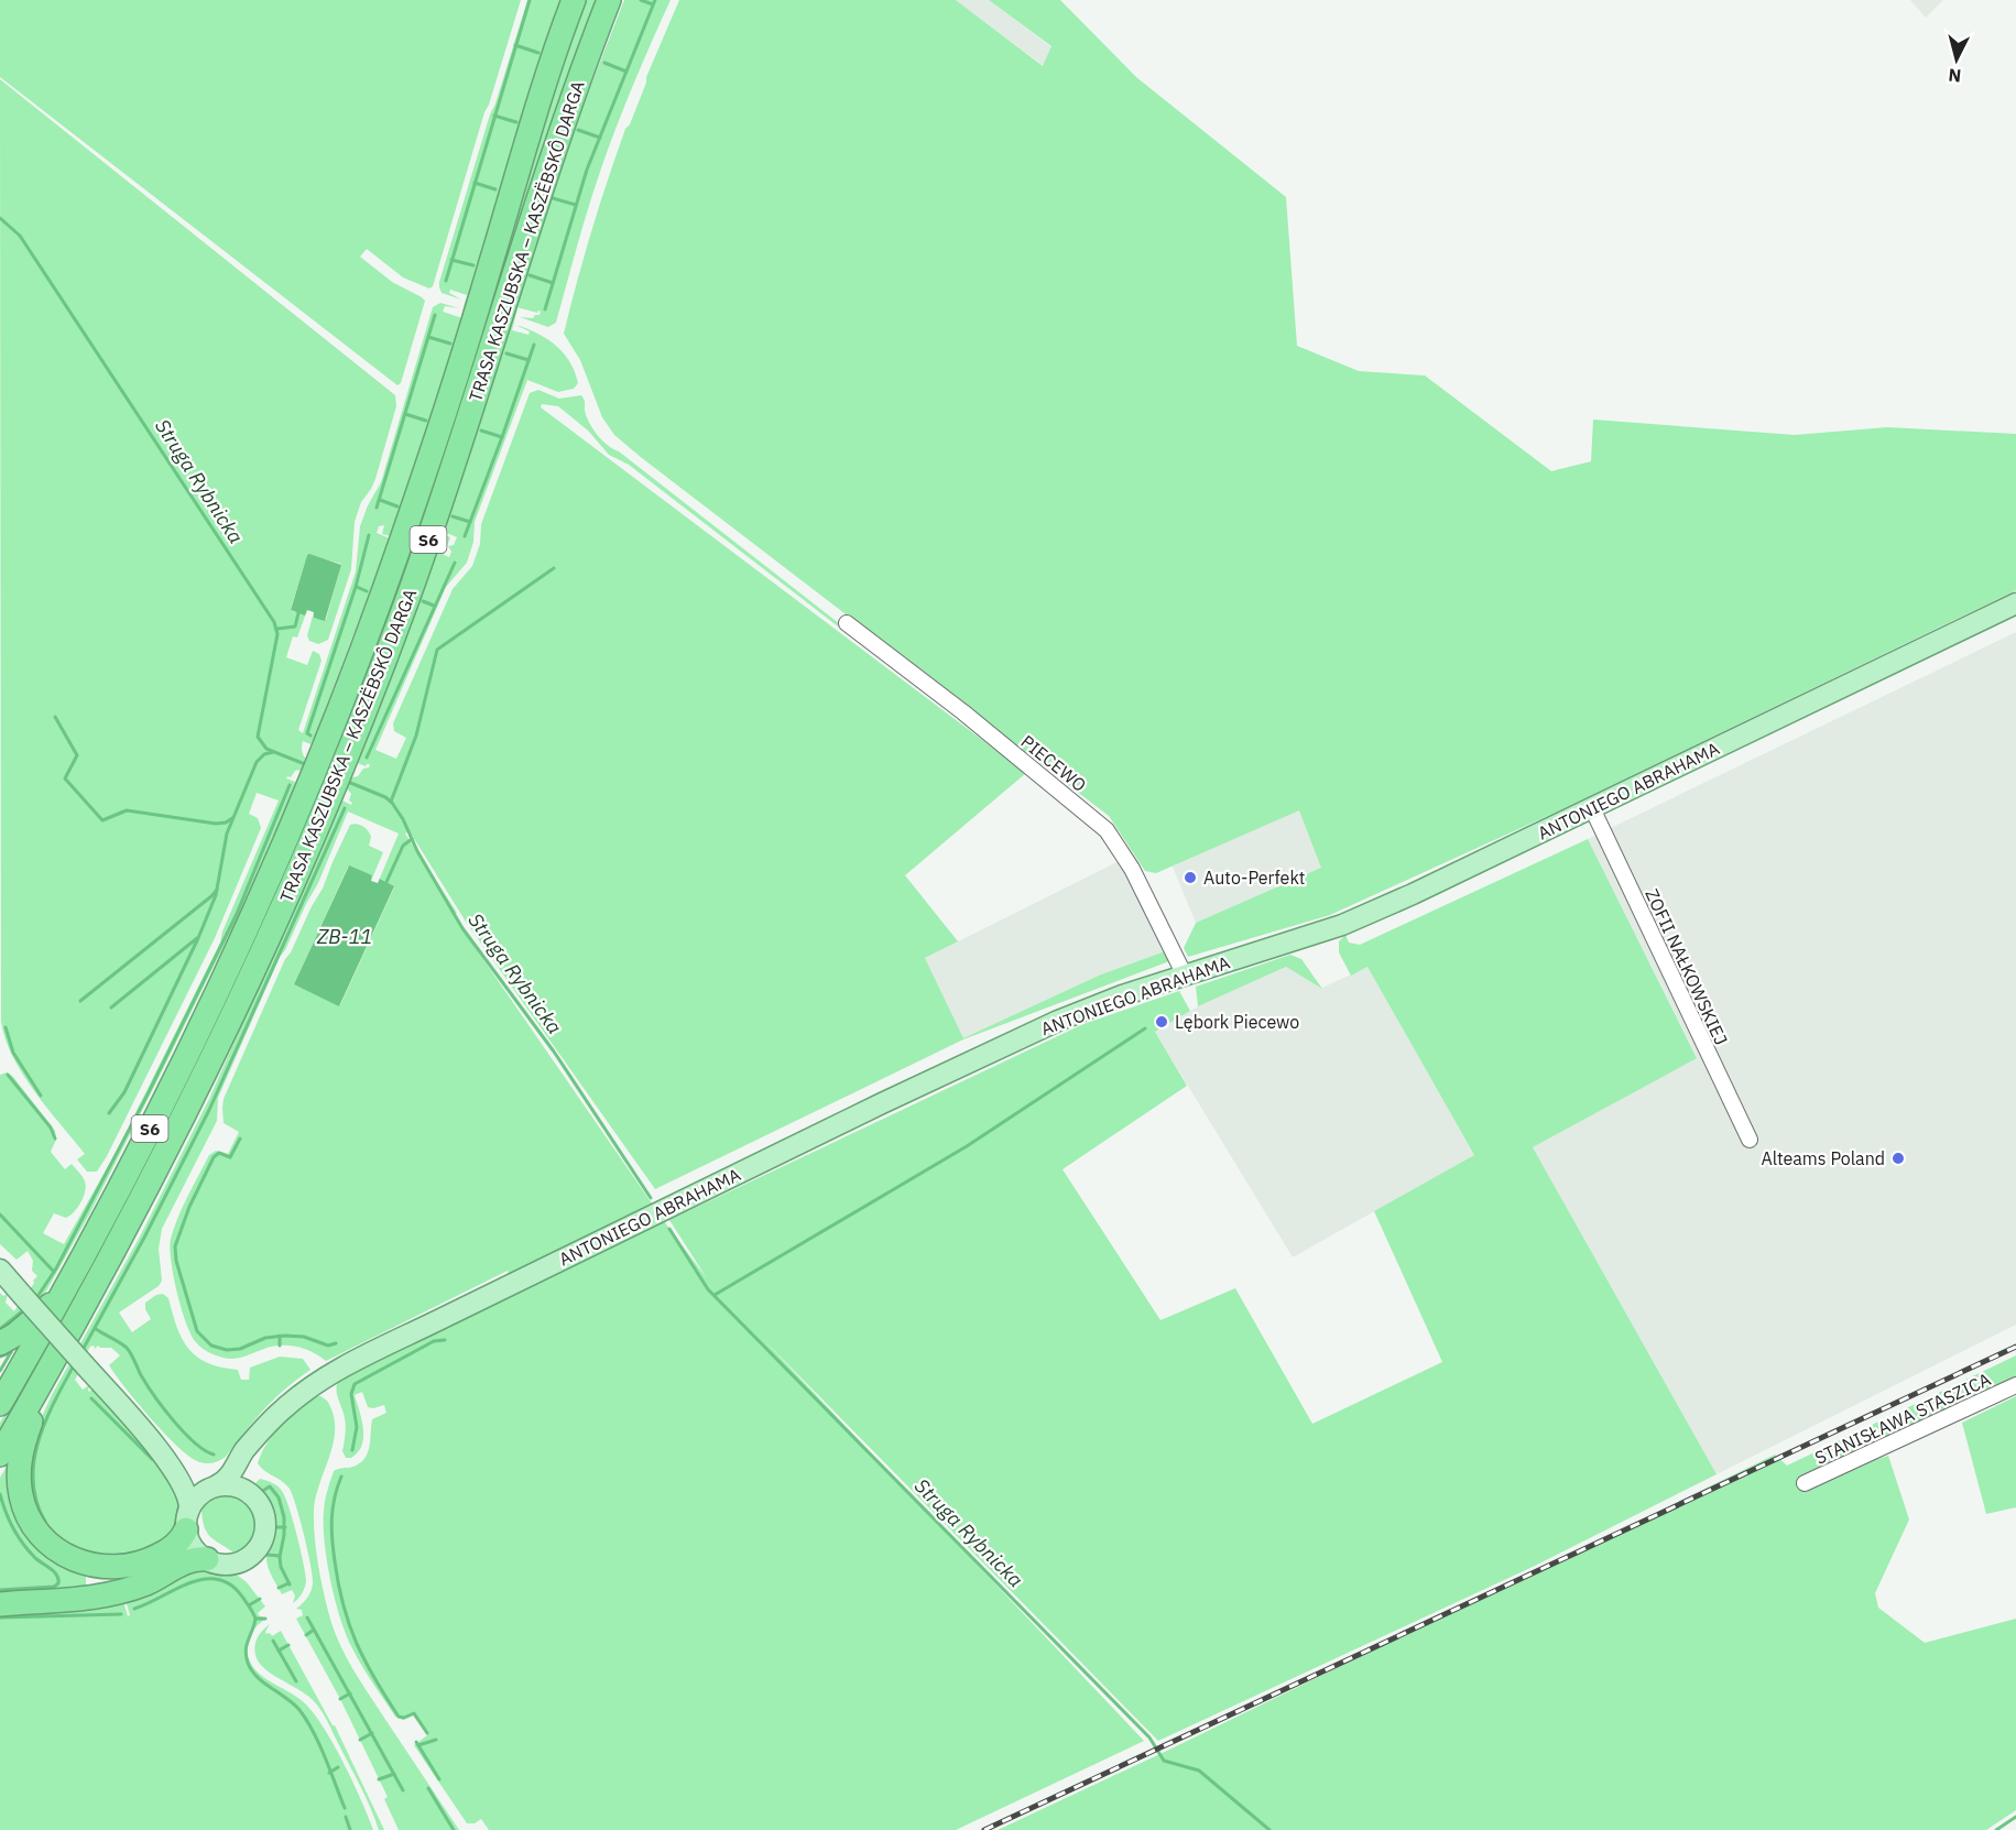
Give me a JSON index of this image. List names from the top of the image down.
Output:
{
  "streets": {
    "highway": ["TRASA KASZUBSKA – KASZËBSKÔ DARGA", "S6"],
    "main road": ["ANTONIEGO ABRAHAMA"],
    "street": ["PIECEWO", "ZOFII NAŁKOWSKIEJ", "STANISŁAWA STASZICA"]
  },
  "crossings": [
    ["PIECEWO", "ANTONIEGO ABRAHAMA"],
    ["ANTONIEGO ABRAHAMA", "ZOFII NAŁKOWSKIEJ"]
  ],
  "water": ["Struga Rybnicka", "ZB-11"],
  "places": ["Auto-Perfekt", "Lębork Piecewo", "Alteams Poland"],
  "north": "bottom"
}
